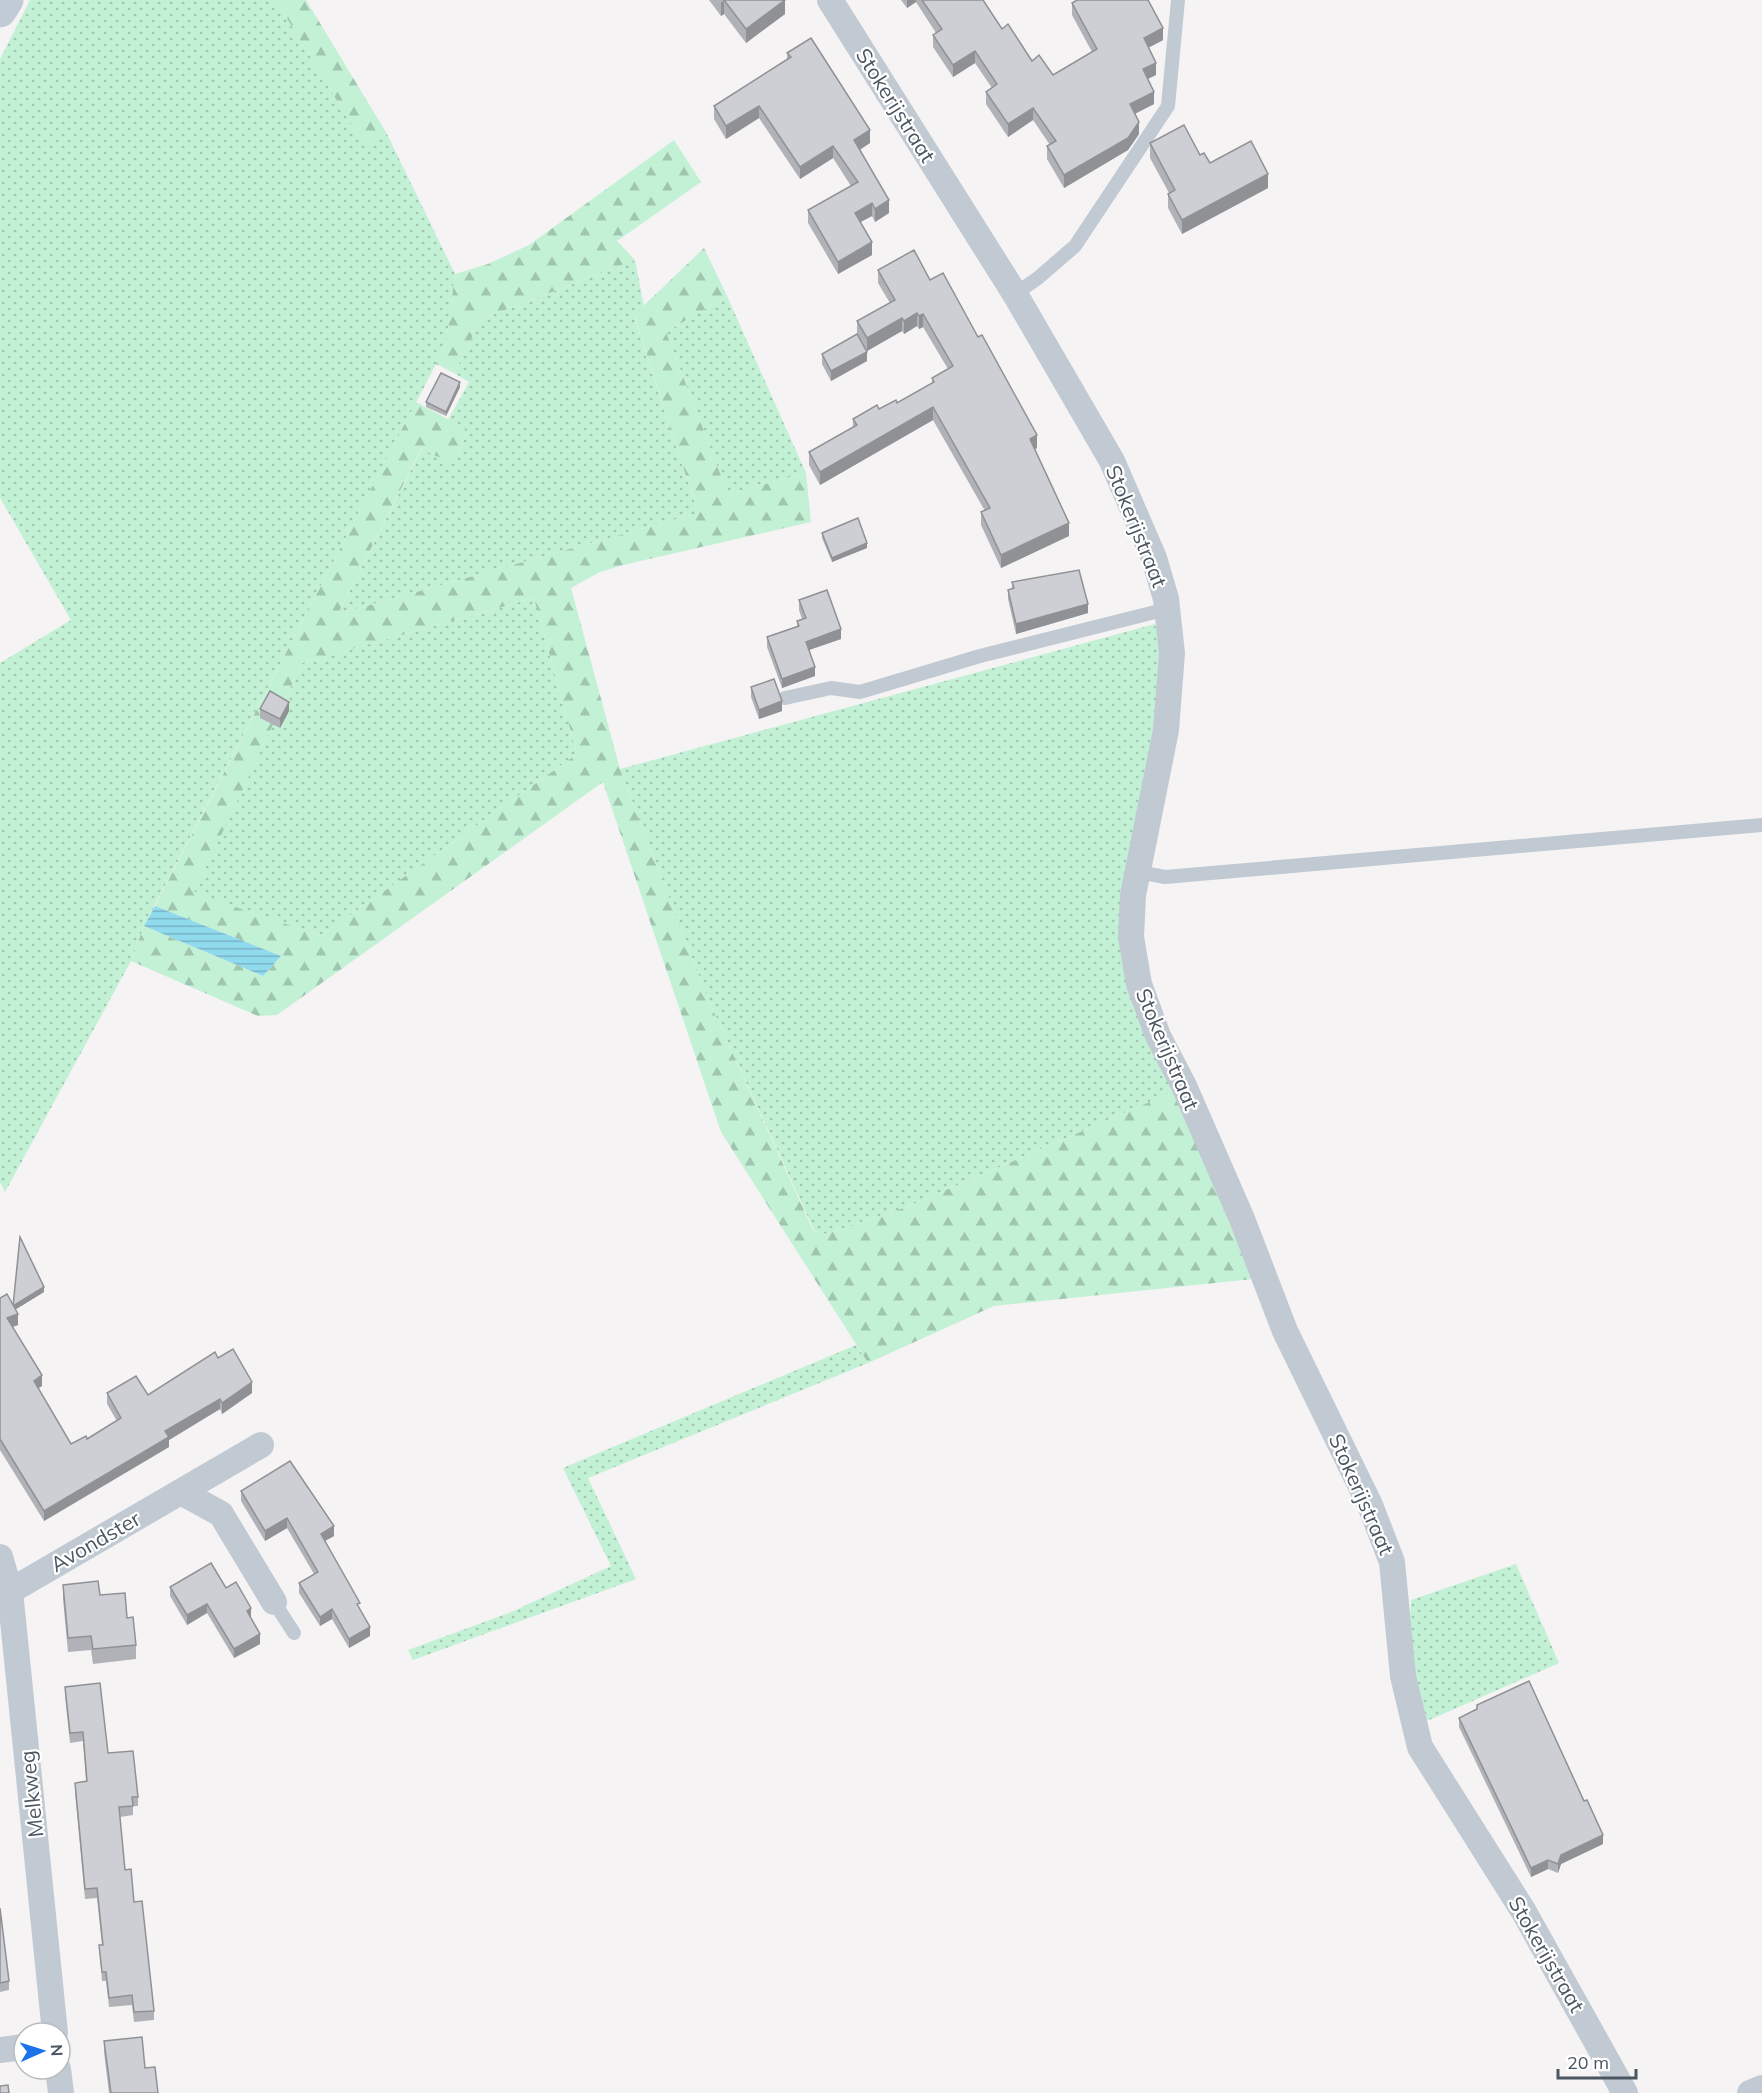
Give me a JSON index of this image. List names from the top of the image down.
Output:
{
  "streets": {
    "street": ["Stokerijstraat", "Avondster", "Melkweg"]
  },
  "crossings": [
    ["Avondster", "Melkweg"]
  ],
  "scale_bar": "20 m",
  "north": "right"
}
